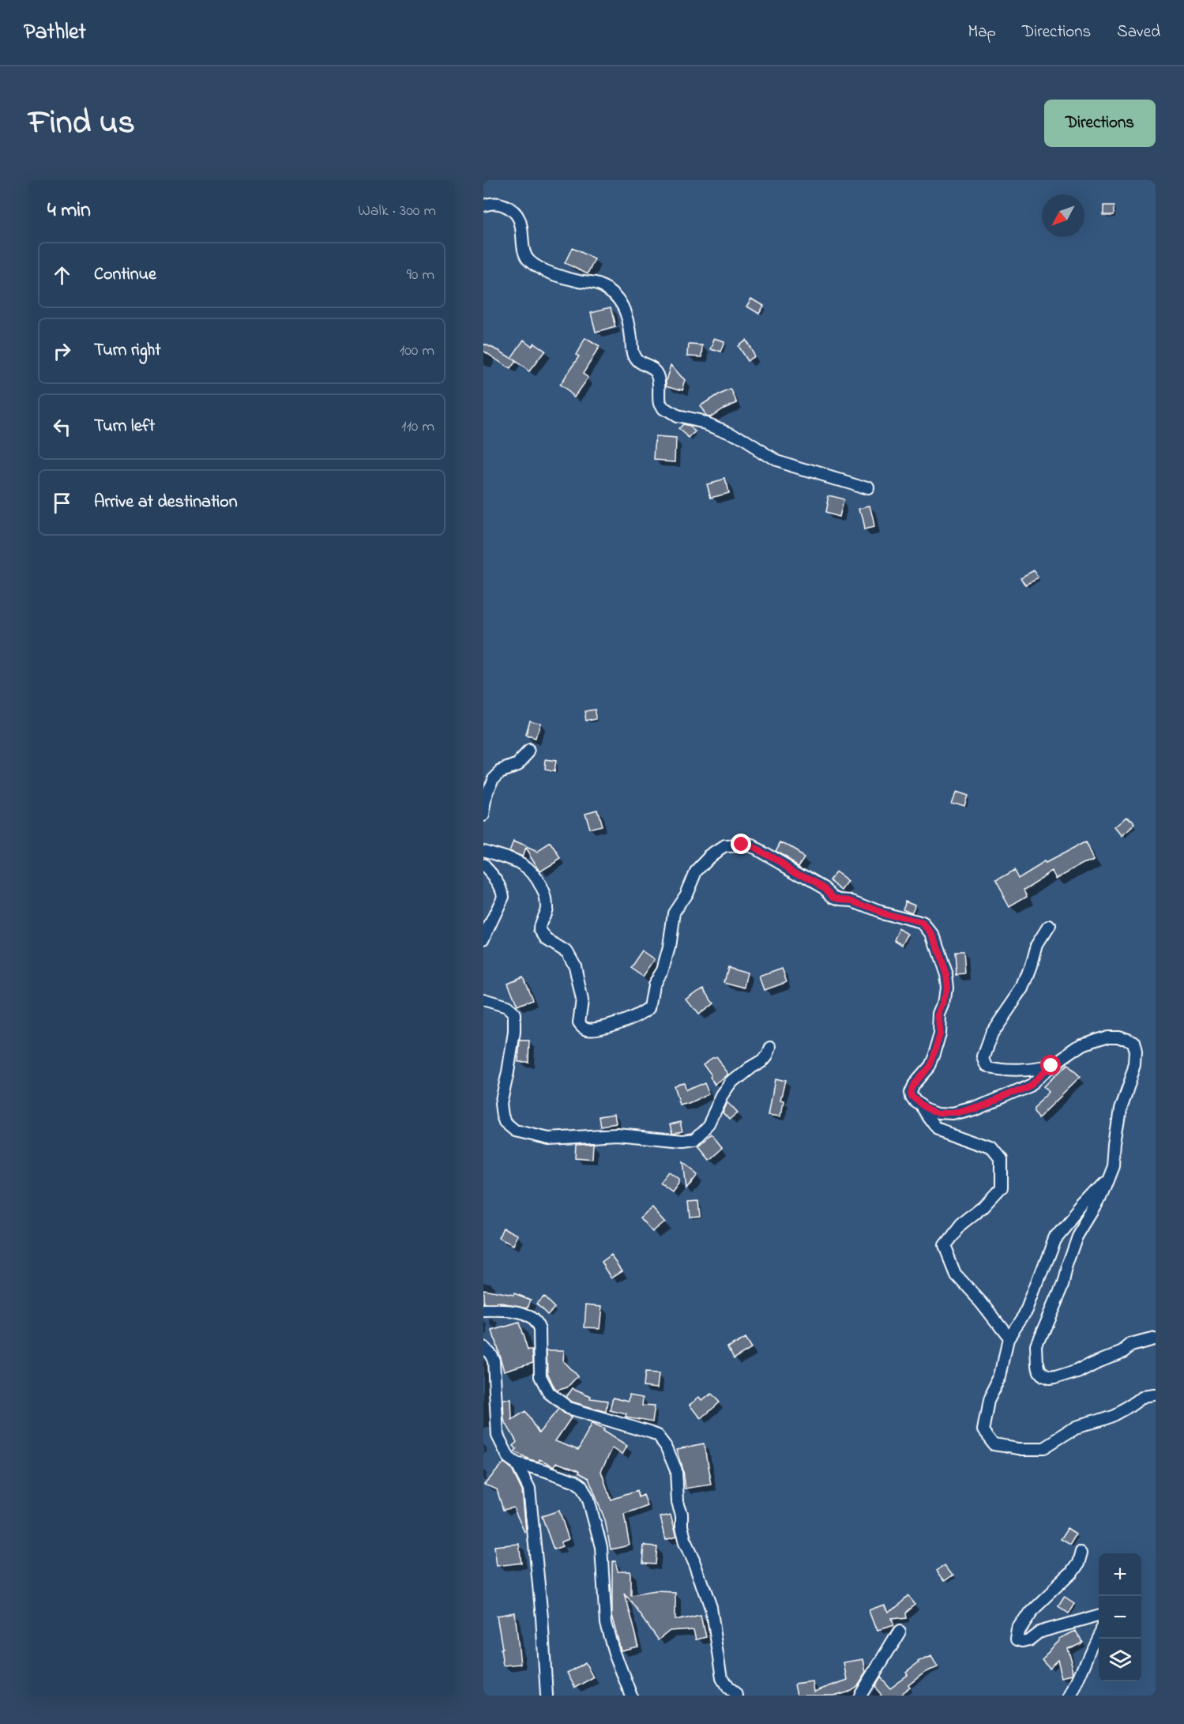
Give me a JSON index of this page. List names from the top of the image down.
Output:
{
  "north": "bottom left",
  "page": {
    "header": "Pathlet",
    "nav": ["Map", "Directions", "Saved"],
    "title": "Find us",
    "buttons": "Directions",
    "heading": ["4 min", "Walk · 300 m"],
    "list": [
      ["Continue", "90 m"],
      ["Turn right", "100 m"],
      ["Turn left", "110 m"],
      "Arrive at destination"
    ],
    "map_buttons": ["+", "−"]
  }
}
